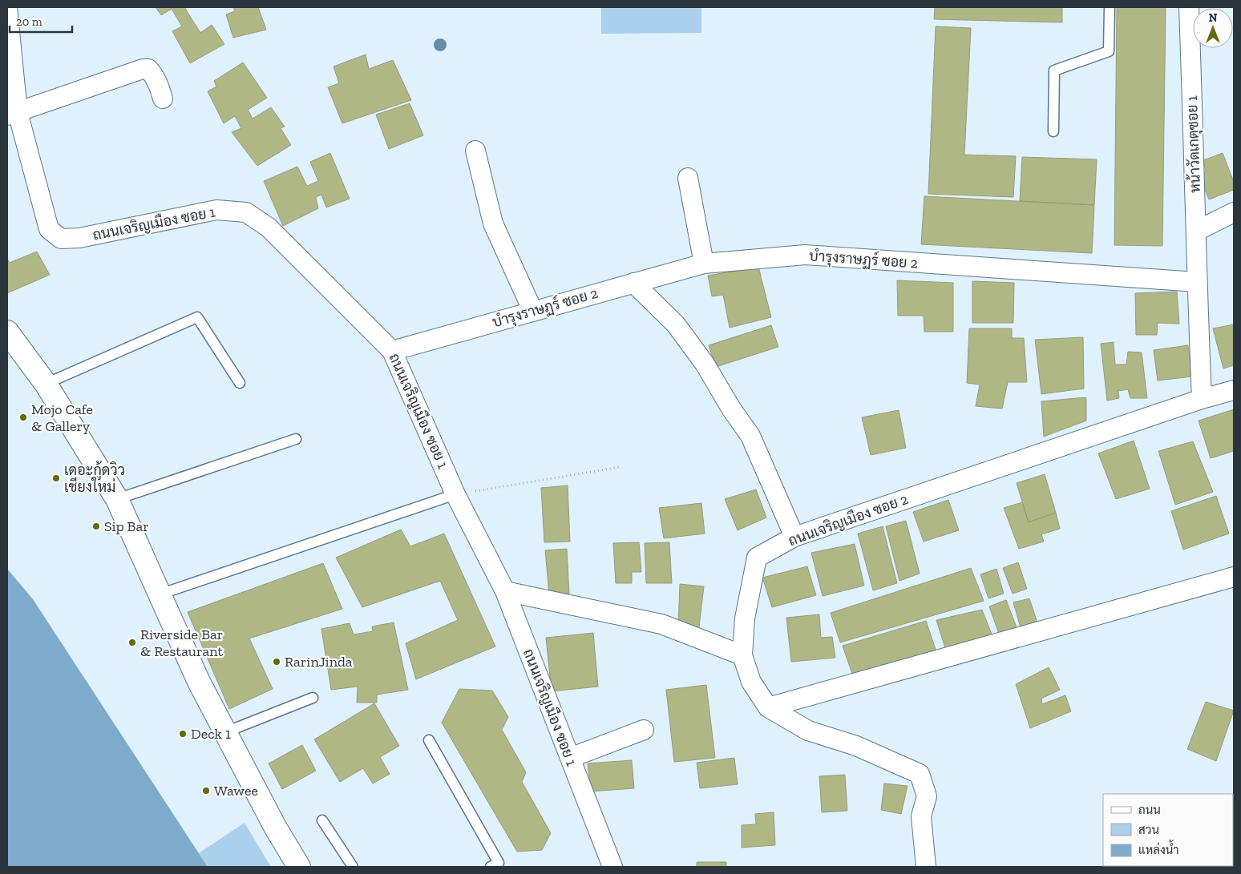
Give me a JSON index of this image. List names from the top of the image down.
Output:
{
  "streets": {
    "street": [
      "หน้าวัดเกตุซอย 1",
      "ถนนเจริญเมือง ซอย 1",
      "บำรุงราษฏร์ ซอย 2",
      "ถนนเจริญเมือง ซอย 2"
    ]
  },
  "crossings": [
    ["หน้าวัดเกตุซอย 1", "บำรุงราษฏร์ ซอย 2"],
    ["ถนนเจริญเมือง ซอย 1", "บำรุงราษฏร์ ซอย 2"]
  ],
  "places": [
    "Mojo Cafe & Gallery",
    "เดอะกู้ดวิว เชียงใหม่",
    "Sip Bar",
    "Riverside Bar & Restaurant",
    "RarinJinda",
    "Deck 1",
    "Wawee"
  ],
  "legend": ["ถนน", "สวน", "แหล่งน้ำ"],
  "scale_bar": "20 m",
  "north": "top"
}
